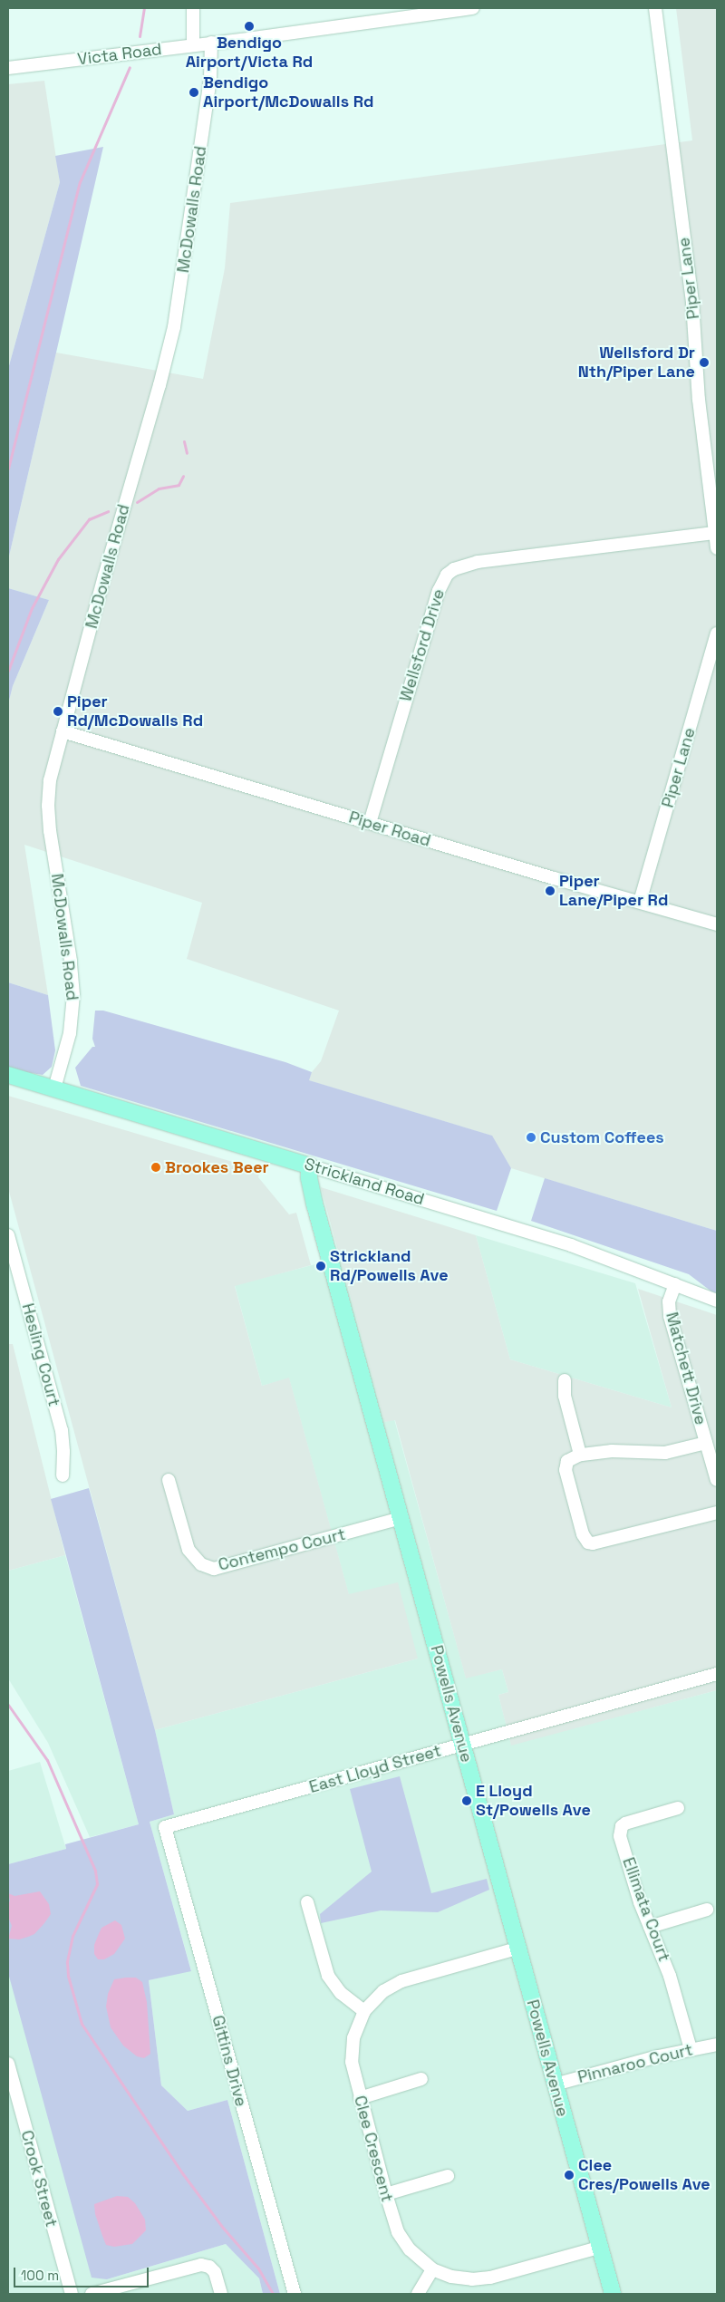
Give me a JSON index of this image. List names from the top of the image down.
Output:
{
  "streets": {
    "main road": ["Strickland Road", "Powells Avenue"],
    "street": [
      "Victa Road",
      "McDowalls Road",
      "Piper Lane",
      "Wellsford Drive",
      "Piper Road",
      "Hesling Court",
      "Matchett Drive",
      "Contempo Court",
      "East Lloyd Street",
      "Ellimata Court",
      "Gittins Drive",
      "Pinnaroo Court",
      "Clee Crescent",
      "Crook Street"
    ]
  },
  "crossings": [
    ["Victa Road", "McDowalls Road"],
    ["McDowalls Road", "Piper Road"],
    ["McDowalls Road", "Strickland Road"],
    ["Piper Lane", "Wellsford Drive"],
    ["Piper Lane", "Piper Road"],
    ["Wellsford Drive", "Piper Road"],
    ["Strickland Road", "Matchett Drive"],
    ["Strickland Road", "Powells Avenue"],
    ["Contempo Court", "Powells Avenue"],
    ["Powells Avenue", "East Lloyd Street"],
    ["Powells Avenue", "Pinnaroo Court"],
    ["Powells Avenue", "Clee Crescent"],
    ["East Lloyd Street", "Gittins Drive"],
    ["Ellimata Court", "Pinnaroo Court"]
  ],
  "places": [
    "Bendigo Airport/Victa Rd",
    "Bendigo Airport/McDowalls Rd",
    "Wellsford Dr Nth/Piper Lane",
    "Piper Rd/McDowalls Rd",
    "Piper Lane/Piper Rd",
    "Custom Coffees",
    "Brookes Beer",
    "Strickland Rd/Powells Ave",
    "E Lloyd St/Powells Ave",
    "Clee Cres/Powells Ave"
  ],
  "scale_bar": "100 m"
}
